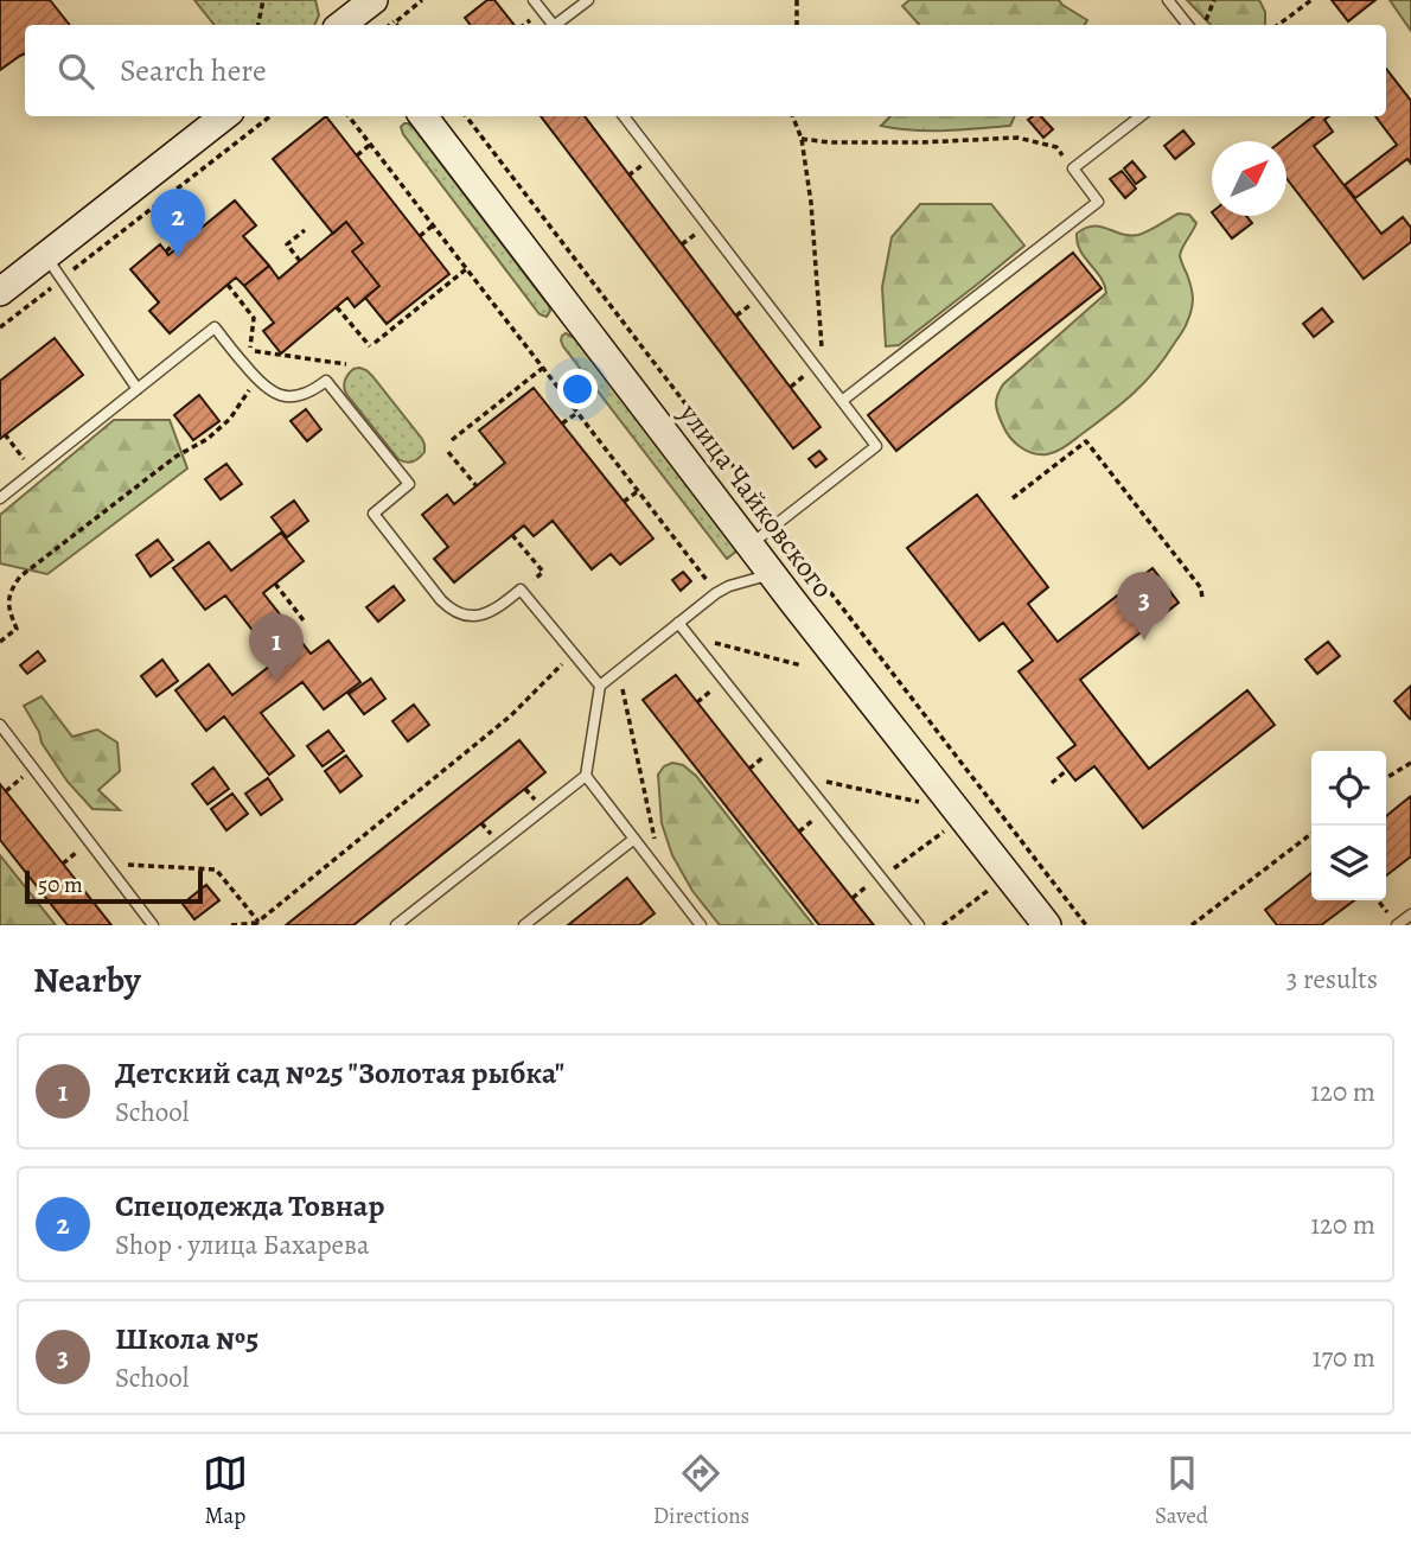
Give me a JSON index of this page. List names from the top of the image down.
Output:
{
  "streets": {
    "main road": ["улица Чайковского"]
  },
  "scale_bar": "50 m",
  "north": "top right",
  "page": {
    "search": "Search here",
    "pins": ["2", "3", "1"],
    "scale": "50 m",
    "heading": ["Nearby", "3 results"],
    "list": [
      {
        "mark": "1",
        "name": "Детский сад №25 \"Золотая рыбка\"",
        "note": "School",
        "value": "120 m"
      },
      {
        "mark": "2",
        "name": "Спецодежда Товнар",
        "note": "Shop · улица Бахарева",
        "value": "120 m"
      },
      {
        "mark": "3",
        "name": "Школа №5",
        "note": "School",
        "value": "170 m"
      }
    ],
    "nav": ["Map", "Directions", "Saved"]
  }
}
